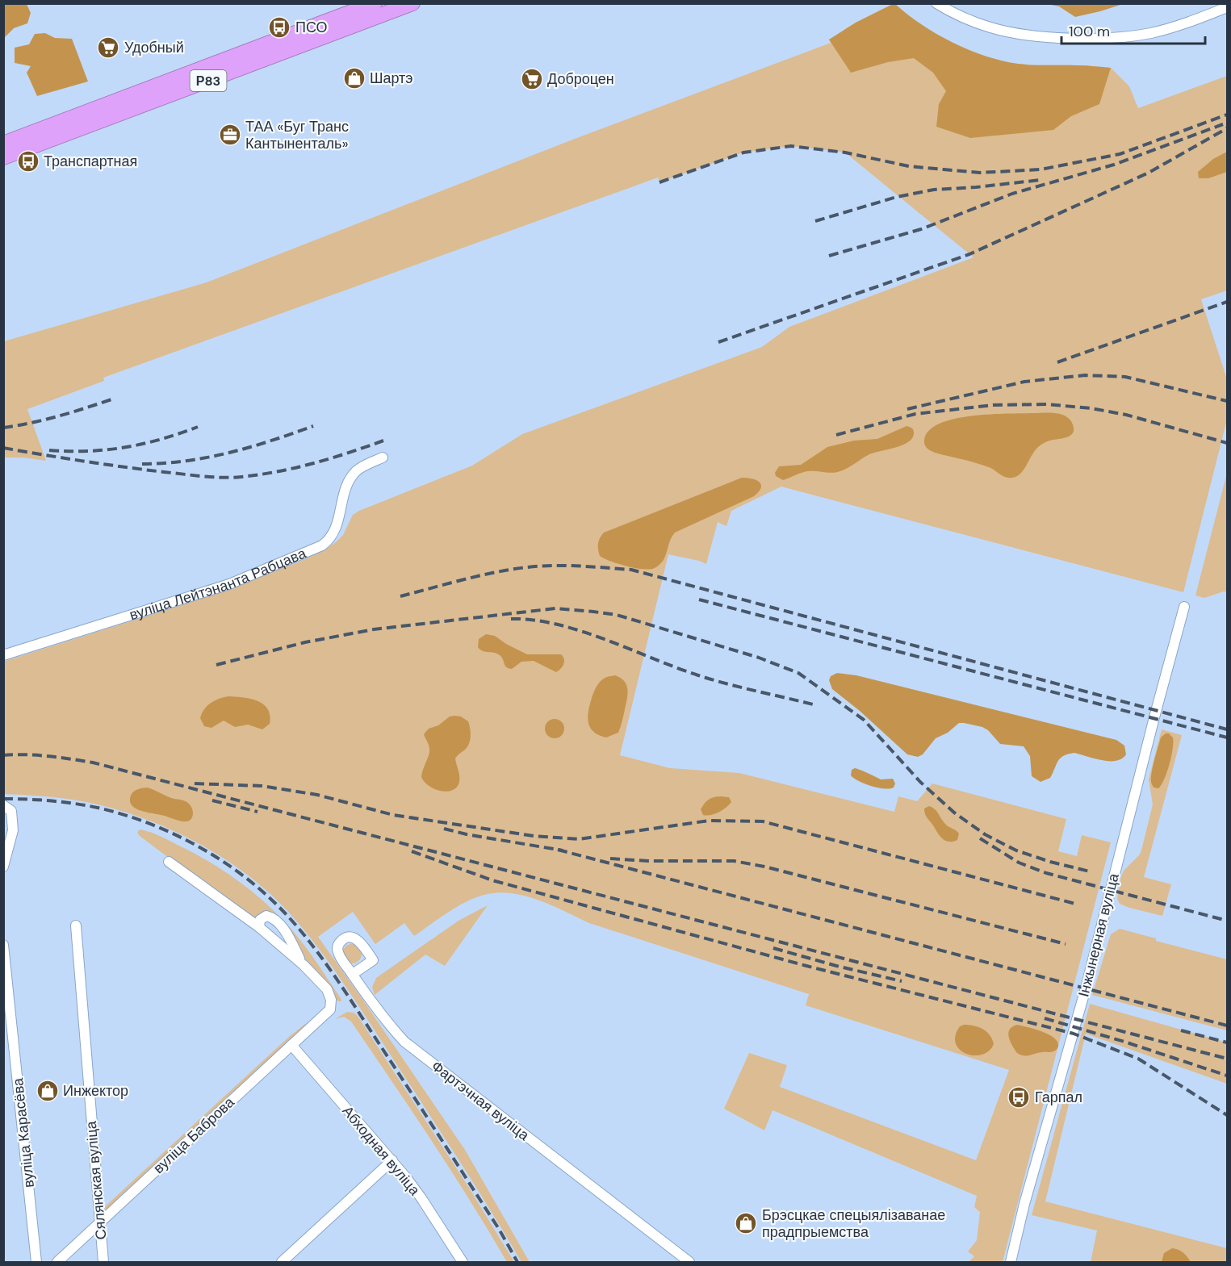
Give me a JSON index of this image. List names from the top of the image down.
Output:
{
  "streets": {
    "highway": ["Р83"],
    "street": [
      "вуліца Лейтэнанта Рабцава",
      "Інжынерная вуліца",
      "Фартэчная вуліца",
      "вуліца Карасёва",
      "вуліца Баброва",
      "Абходная вуліца",
      "Сялянская вуліца"
    ]
  },
  "crossings": [
    ["вуліца Баброва", "Абходная вуліца"],
    ["вуліца Баброва", "Сялянская вуліца"]
  ],
  "places": {
    "bus stop": ["ПСО", "Транспартная", "Гарпал"],
    "supermarket": ["Удобный", "Доброцен"],
    "shop": ["Шартэ", "Инжектор", "Брэсцкае спецыялізаванае прадпрыемства"],
    "office": ["ТАА «Буг Транс Кантыненталь»"]
  },
  "scale_bar": "100 m"
}
